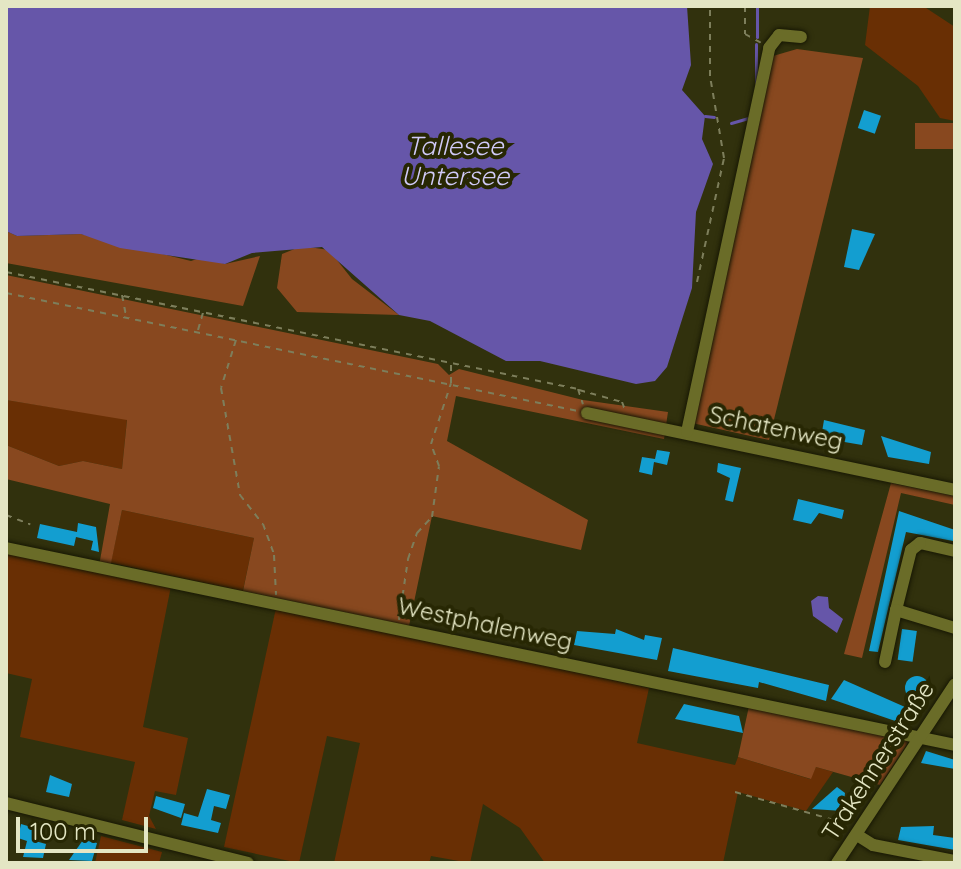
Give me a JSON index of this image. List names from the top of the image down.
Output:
{
  "streets": {
    "street": ["Schatenweg", "Westphalenweg", "Trakehnerstraße"]
  },
  "crossings": [
    ["Westphalenweg", "Trakehnerstraße"]
  ],
  "water": ["Tallesee Untersee"],
  "scale_bar": "100 m"
}
